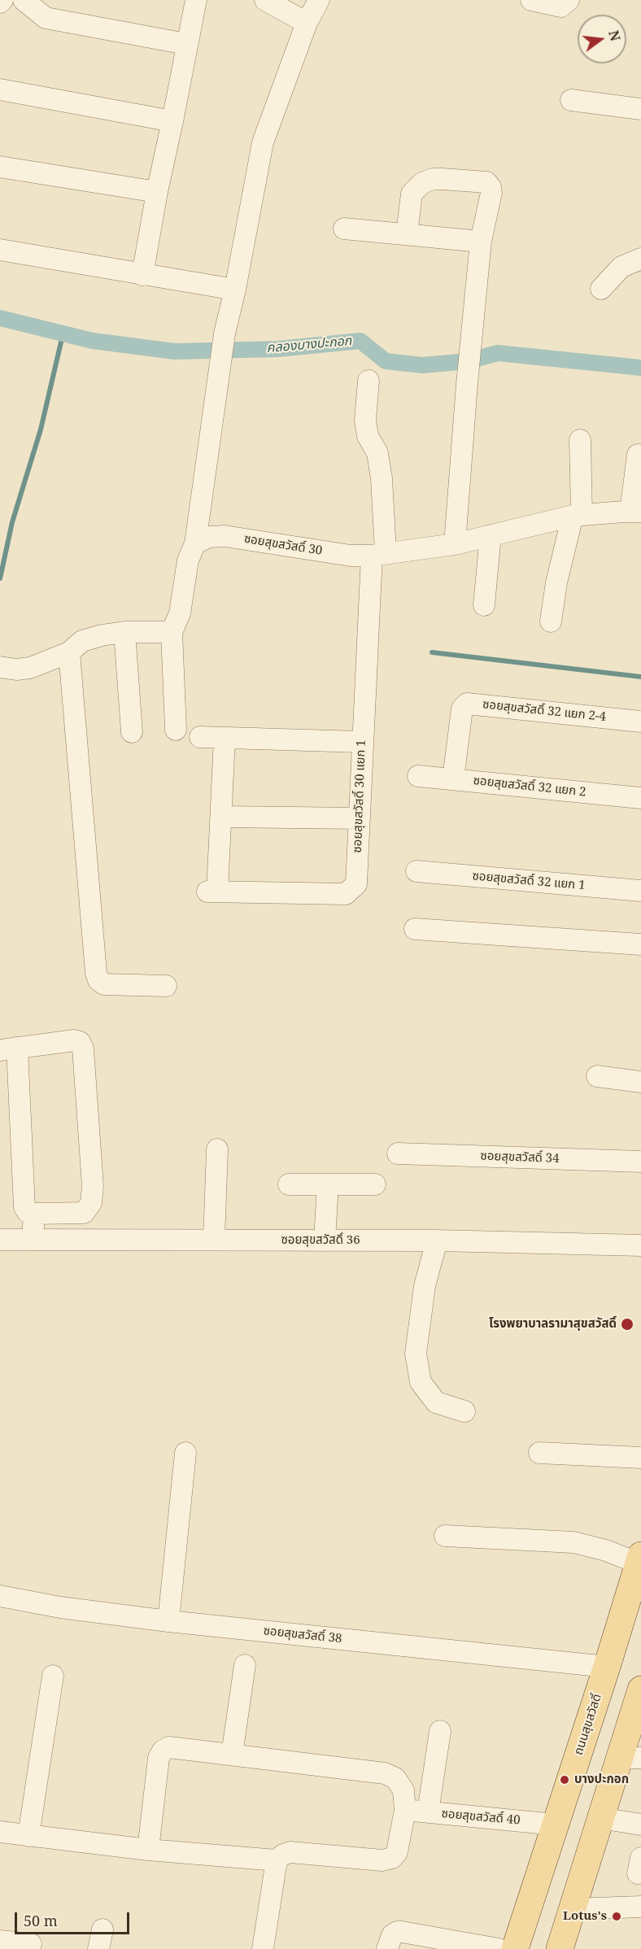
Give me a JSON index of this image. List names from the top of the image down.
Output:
{
  "streets": {
    "main road": ["ถนนสุขสวัสดิ์"],
    "street": [
      "ซอยสุขสวัสดิ์ 30",
      "ซอยสุขสวัสดิ์ 32 แยก 2-4",
      "ซอยสุขสวัสดิ์ 32 แยก 2",
      "ซอยสุขสวัสดิ์ 30 แยก 1",
      "ซอยสุขสวัสดิ์ 32 แยก 1",
      "ซอยสุขสวัสดิ์ 34",
      "ซอยสุขสวัสดิ์ 36",
      "ซอยสุขสวัสดิ์ 38",
      "ซอยสุขสวัสดิ์ 40"
    ]
  },
  "crossings": [
    ["ซอยสุขสวัสดิ์ 30", "ซอยสุขสวัสดิ์ 30 แยก 1"],
    ["ซอยสุขสวัสดิ์ 32 แยก 2-4", "ซอยสุขสวัสดิ์ 32 แยก 2"],
    ["ซอยสุขสวัสดิ์ 38", "ถนนสุขสวัสดิ์"],
    ["ถนนสุขสวัสดิ์", "ซอยสุขสวัสดิ์ 40"]
  ],
  "water": ["คลองบางปะกอก"],
  "places": ["โรงพยาบาลรามาสุขสวัสดิ์", "บางปะกอก", "Lotus's"],
  "scale_bar": "50 m",
  "north": "right"
}
